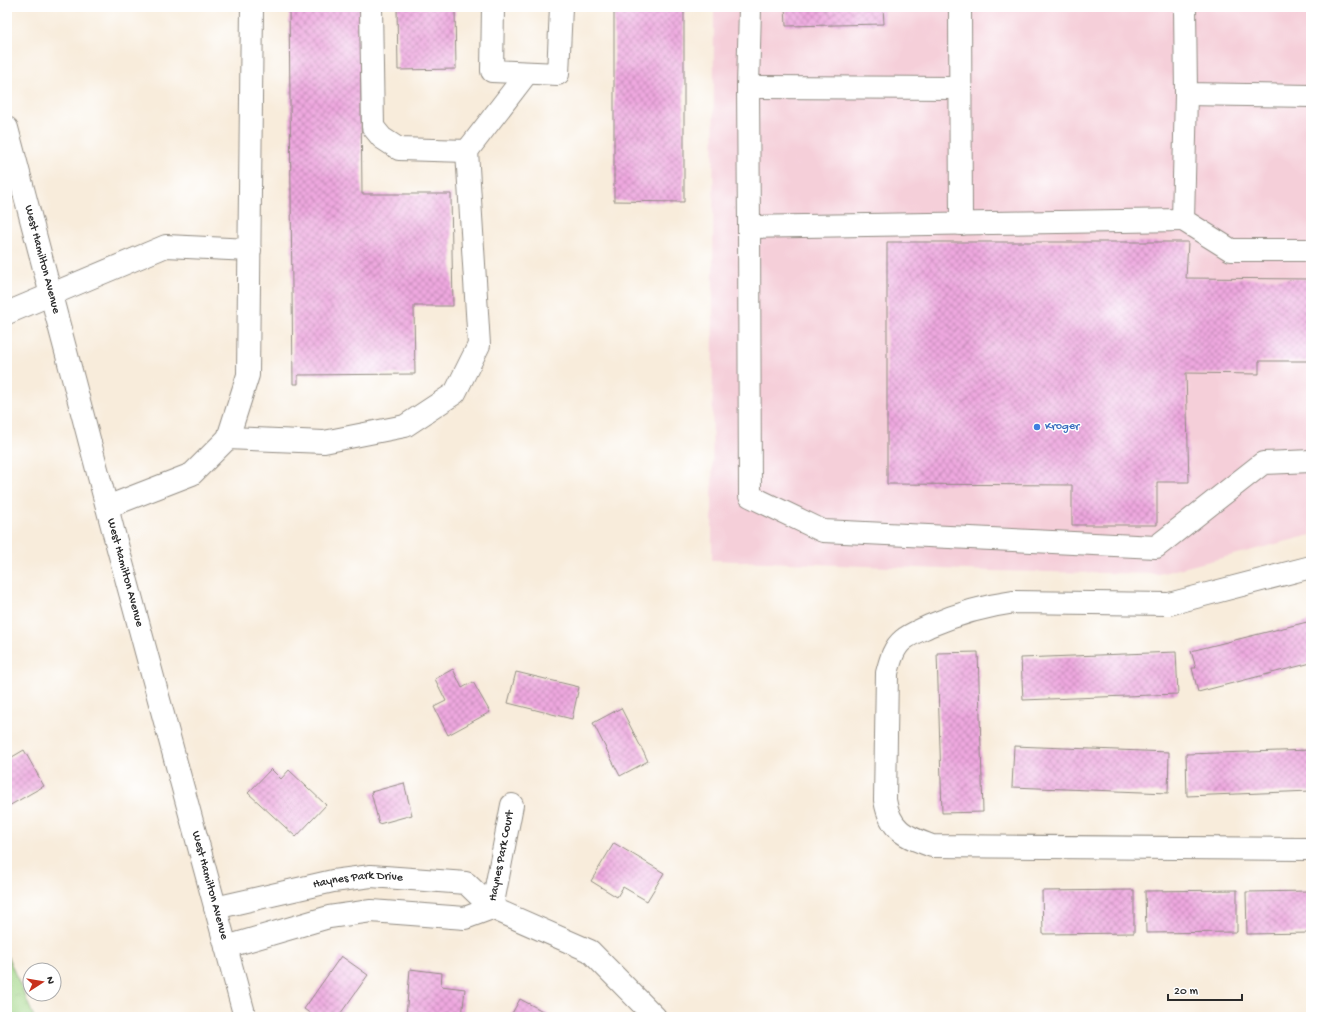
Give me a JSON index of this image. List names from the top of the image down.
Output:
{
  "streets": {
    "street": ["West Hamilton Avenue", "Haynes Park Court", "Haynes Park Drive"]
  },
  "crossings": [
    ["West Hamilton Avenue", "Haynes Park Drive"],
    ["Haynes Park Court", "Haynes Park Drive"]
  ],
  "places": ["Kroger"],
  "scale_bar": "20 m",
  "north": "right"
}
